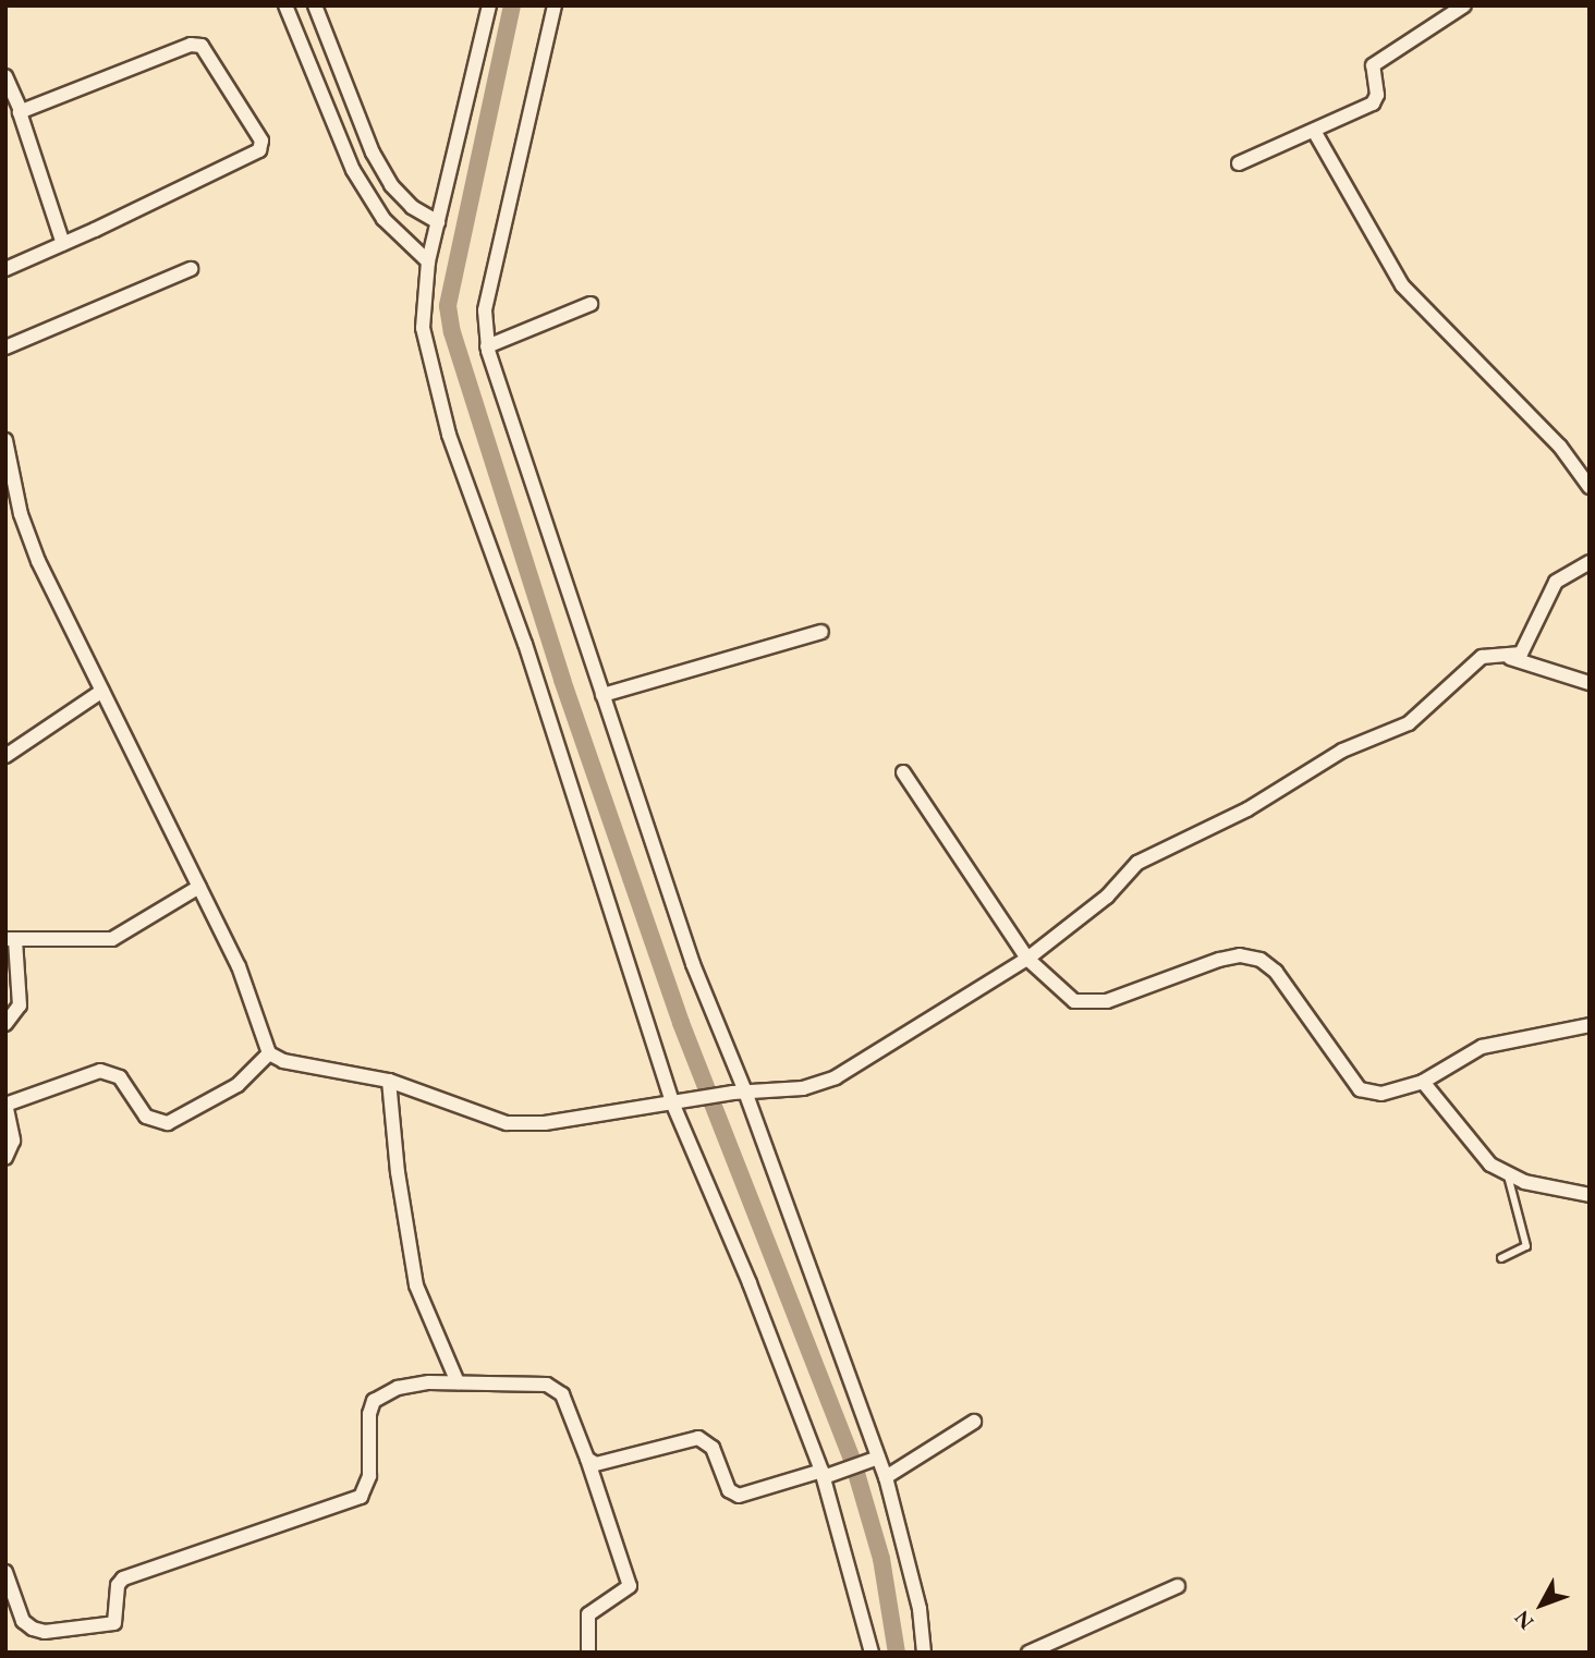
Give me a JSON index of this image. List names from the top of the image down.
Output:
{
  "north": "bottom left"
}
